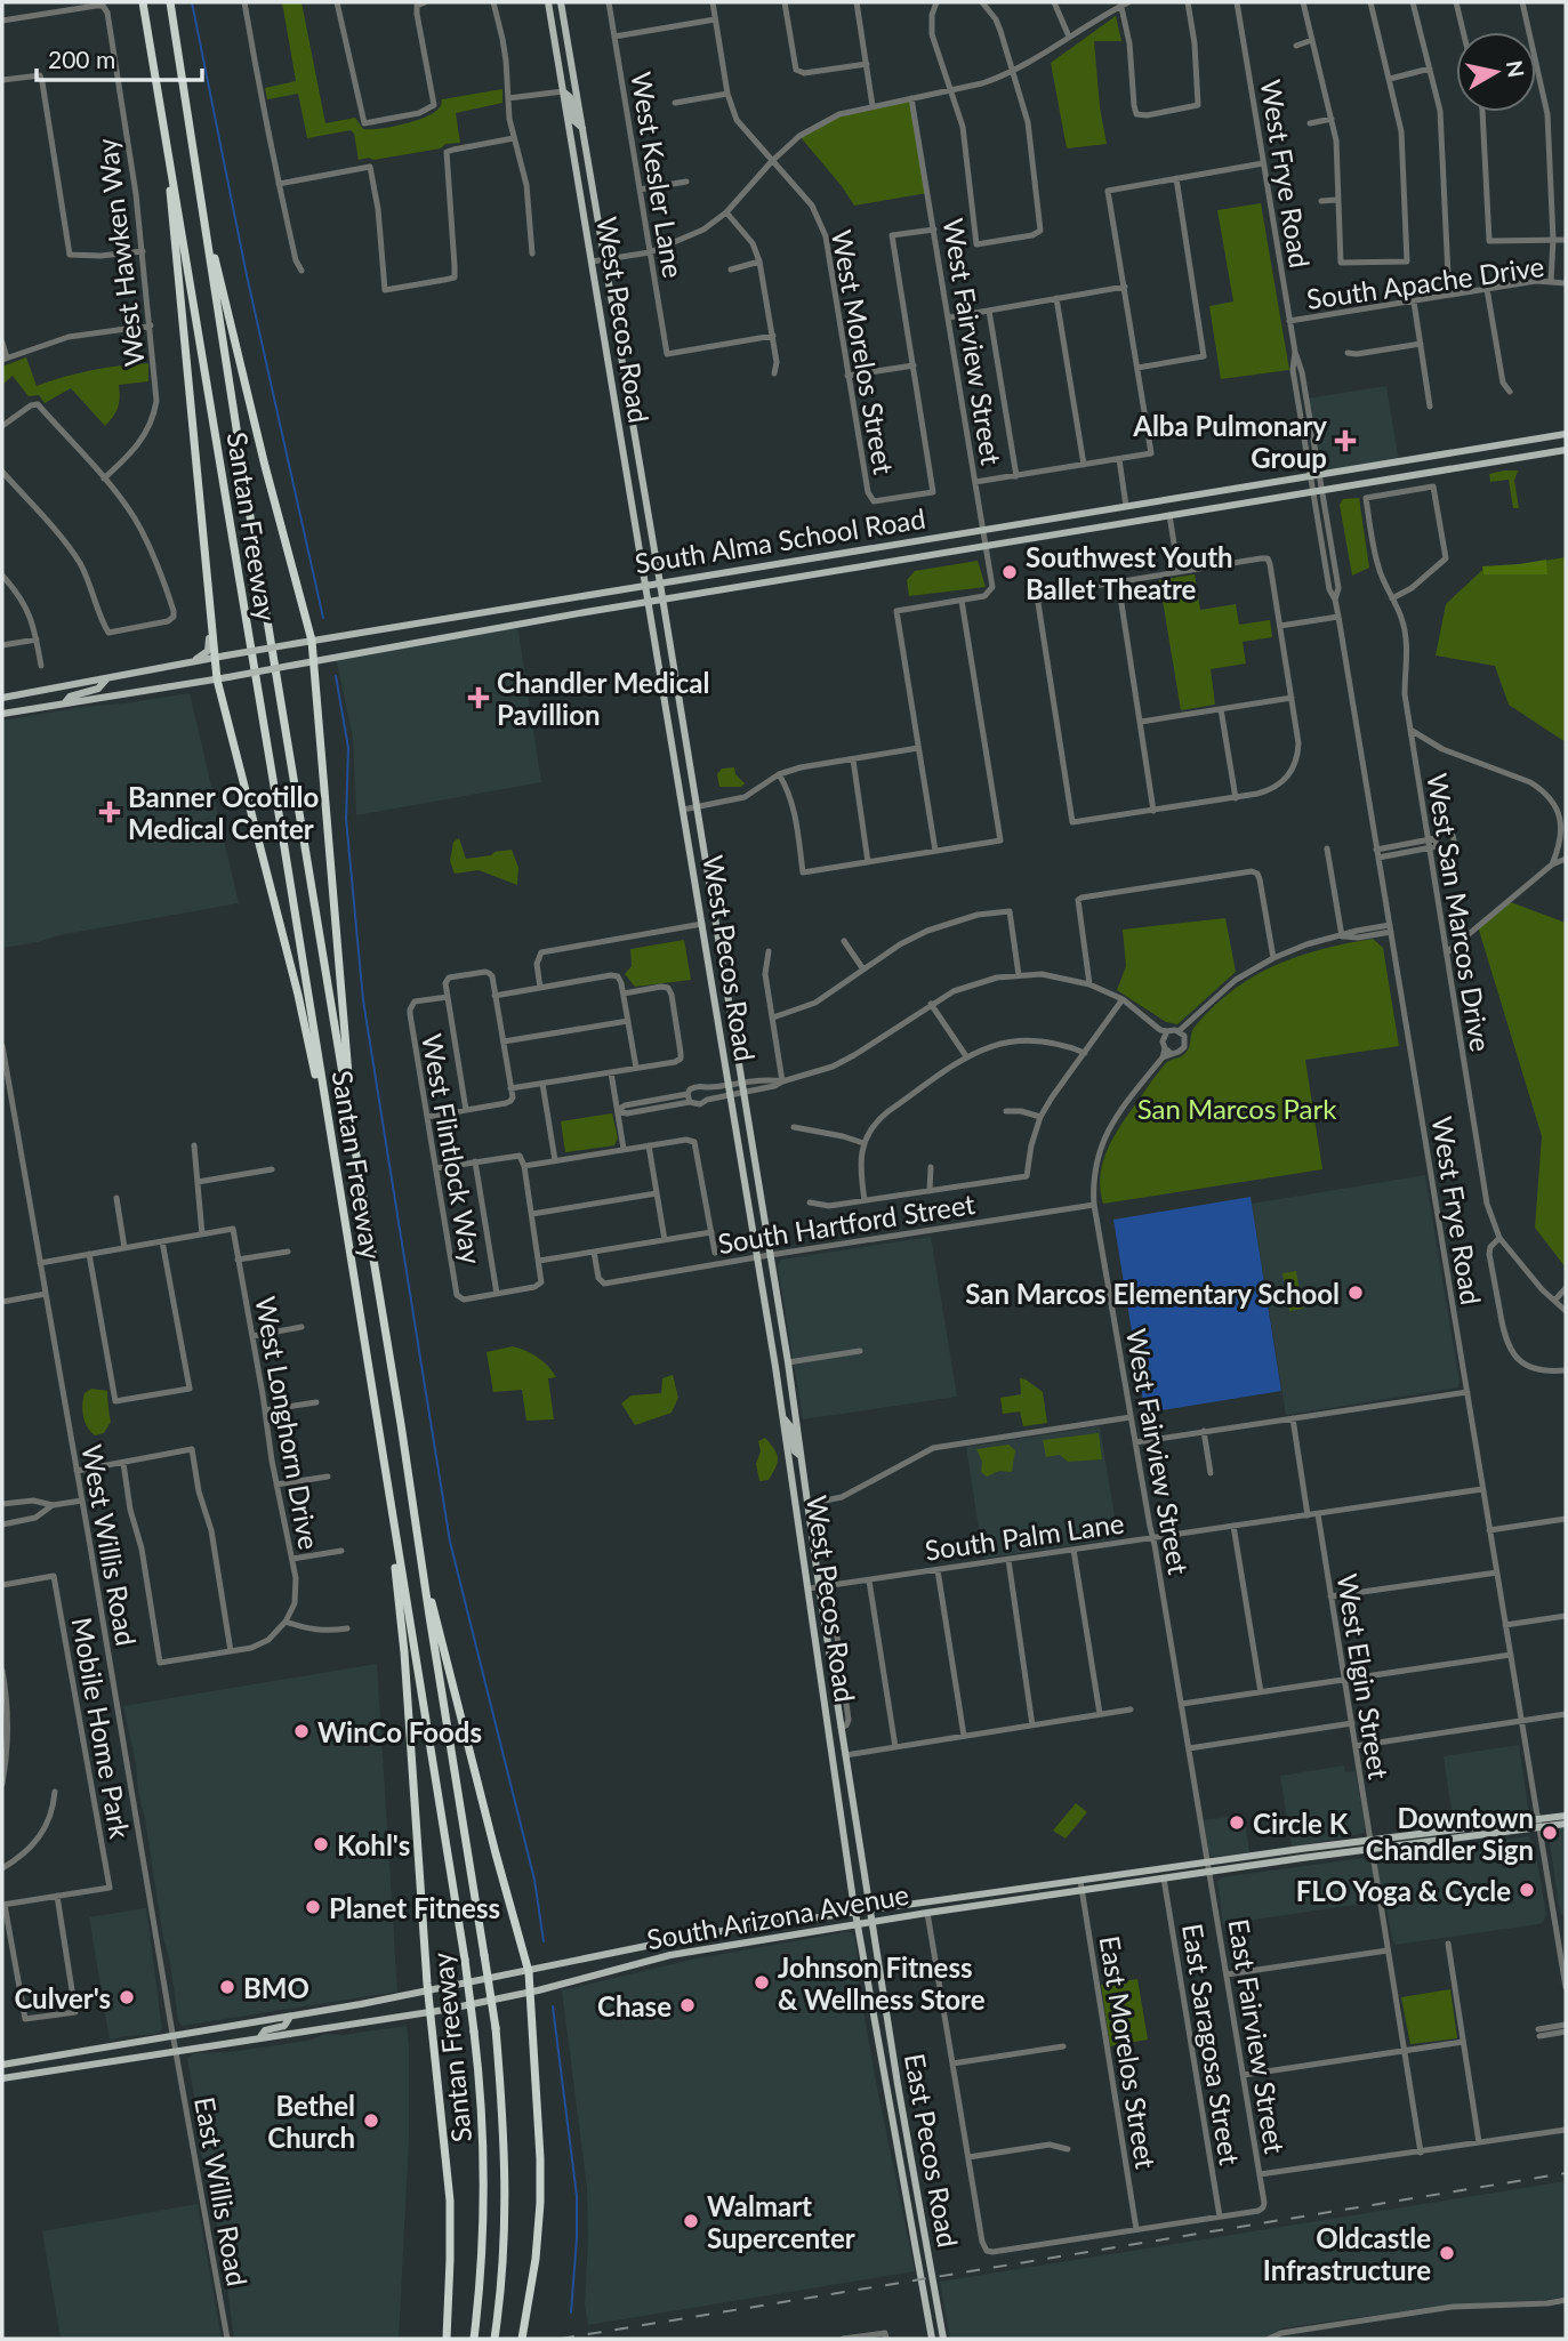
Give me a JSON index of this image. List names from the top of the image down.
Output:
{
  "streets": {
    "highway": ["Santan Freeway"],
    "main road": [
      "West Pecos Road",
      "South Alma School Road",
      "South Arizona Avenue",
      "East Pecos Road"
    ],
    "street": [
      "West Frye Road",
      "West Kesler Lane",
      "West Hawken Way",
      "South Apache Drive",
      "West Fairview Street",
      "West Morelos Street",
      "West San Marcos Drive",
      "West Flintlock Way",
      "South Hartford Street",
      "West Longhorn Drive",
      "South Palm Lane",
      "West Willis Road",
      "West Elgin Street",
      "Mobile Home Park",
      "East Fairview Street",
      "East Saragosa Street",
      "East Morelos Street",
      "East Willis Road"
    ]
  },
  "crossings": [
    ["West Frye Road", "South Apache Drive"],
    ["West Frye Road", "South Alma School Road"],
    ["West Frye Road", "South Palm Lane"],
    ["West Frye Road", "South Arizona Avenue"],
    ["West Pecos Road", "South Alma School Road"],
    ["West Pecos Road", "South Hartford Street"],
    ["West Pecos Road", "South Palm Lane"],
    ["West Pecos Road", "South Arizona Avenue"],
    ["West Pecos Road", "East Pecos Road"],
    ["West Fairview Street", "South Alma School Road"],
    ["West Fairview Street", "South Hartford Street"],
    ["West Fairview Street", "South Palm Lane"],
    ["West Fairview Street", "South Arizona Avenue"],
    ["West Fairview Street", "East Fairview Street"],
    ["South Palm Lane", "West Elgin Street"],
    ["West Willis Road", "South Arizona Avenue"],
    ["West Willis Road", "East Willis Road"],
    ["West Elgin Street", "South Arizona Avenue"],
    ["South Arizona Avenue", "East Fairview Street"],
    ["South Arizona Avenue", "East Saragosa Street"],
    ["South Arizona Avenue", "East Morelos Street"],
    ["South Arizona Avenue", "East Pecos Road"],
    ["South Arizona Avenue", "East Willis Road"],
    ["East Fairview Street", "East Saragosa Street"]
  ],
  "parks": ["San Marcos Park"],
  "places": {
    "health": ["Alba Pulmonary Group", "Chandler Medical Pavillion", "Banner Ocotillo Medical Center"],
    "other": [
      "Southwest Youth Ballet Theatre",
      "San Marcos Elementary School",
      "WinCo Foods",
      "Circle K",
      "Downtown Chandler Sign",
      "Kohl's",
      "FLO Yoga & Cycle",
      "Planet Fitness",
      "Johnson Fitness & Wellness Store",
      "BMO",
      "Culver's",
      "Chase",
      "Bethel Church",
      "Walmart Supercenter",
      "Oldcastle Infrastructure"
    ]
  },
  "scale_bar": "200 m",
  "north": "right"
}
